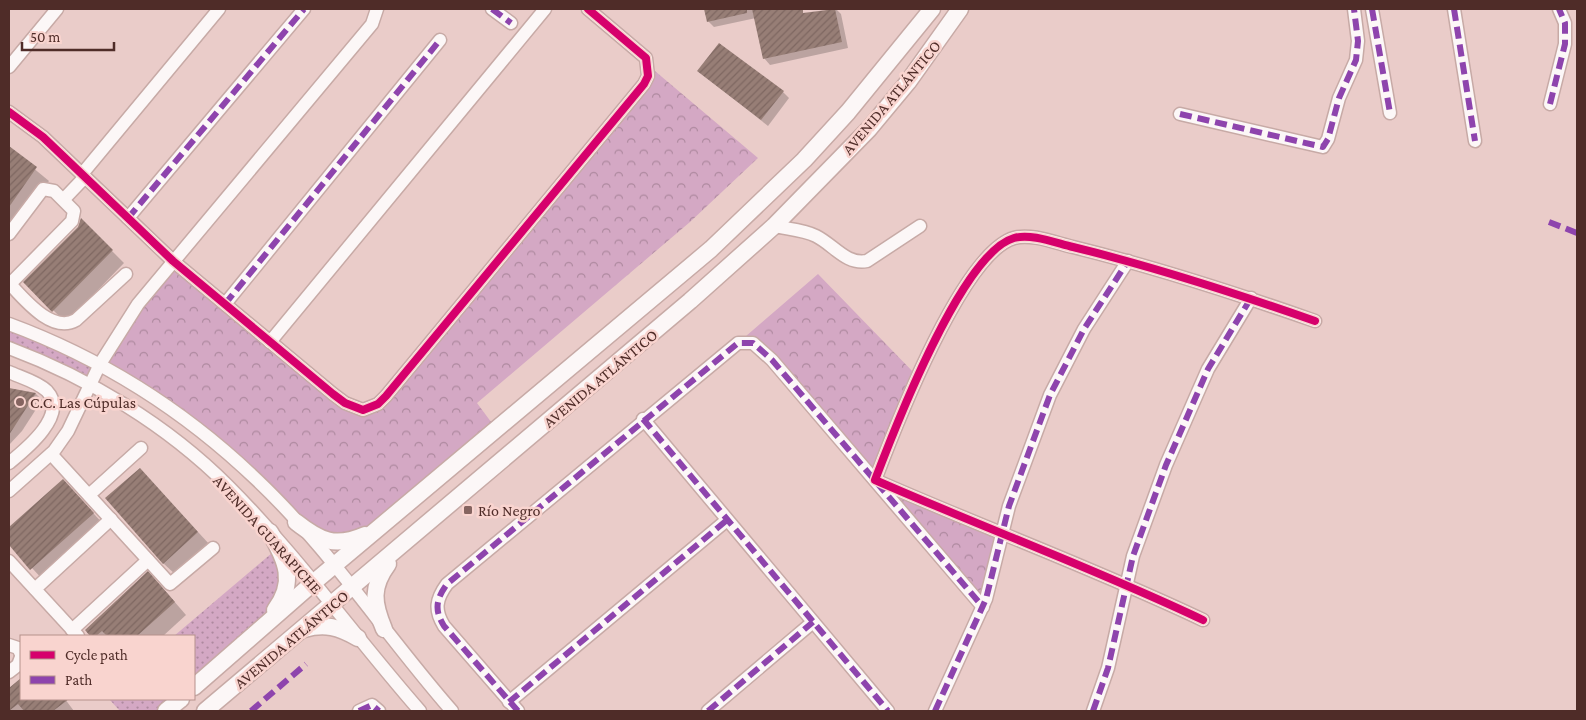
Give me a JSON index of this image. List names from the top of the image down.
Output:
{
  "streets": {
    "main road": ["AVENIDA ATLÁNTICO"],
    "street": ["AVENIDA GUARAPICHE"]
  },
  "crossings": [
    ["AVENIDA ATLÁNTICO", "AVENIDA GUARAPICHE"]
  ],
  "places": {
    "other": ["C.C. Las Cúpulas"],
    "transit": ["Río Negro"]
  },
  "legend": ["Cycle path", "Path"],
  "scale_bar": "50 m"
}
